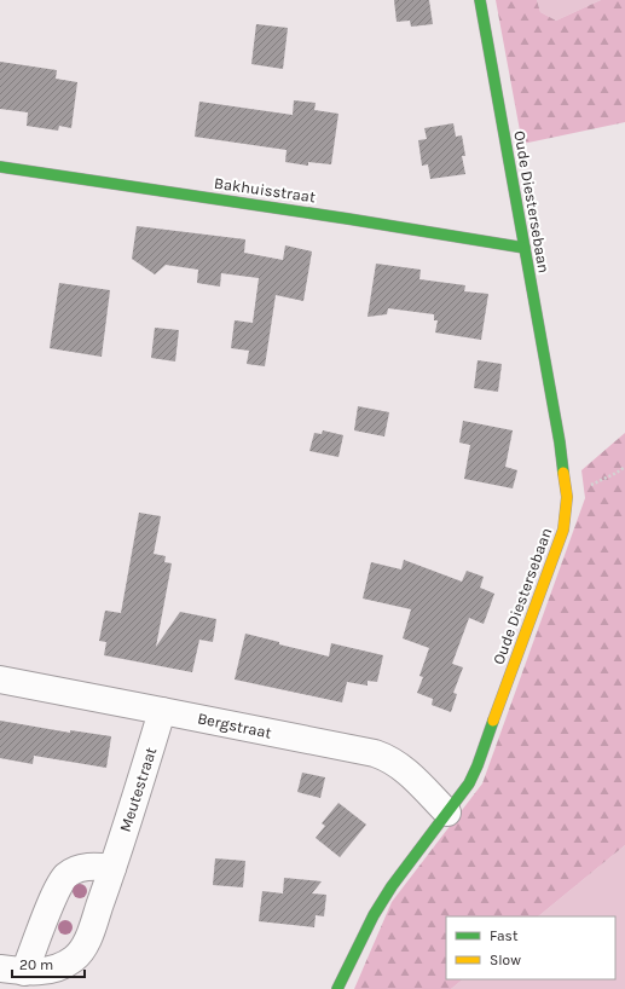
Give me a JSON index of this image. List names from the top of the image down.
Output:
{
  "streets": {
    "street": [
      "Bakhuisstraat",
      "Oude Diestersebaan",
      "Bergstraat",
      "Meutestraat"
    ]
  },
  "crossings": [
    ["Bakhuisstraat", "Oude Diestersebaan"],
    ["Oude Diestersebaan", "Bergstraat"],
    ["Bergstraat", "Meutestraat"]
  ],
  "legend": ["Fast", "Slow"],
  "scale_bar": "20 m"
}
